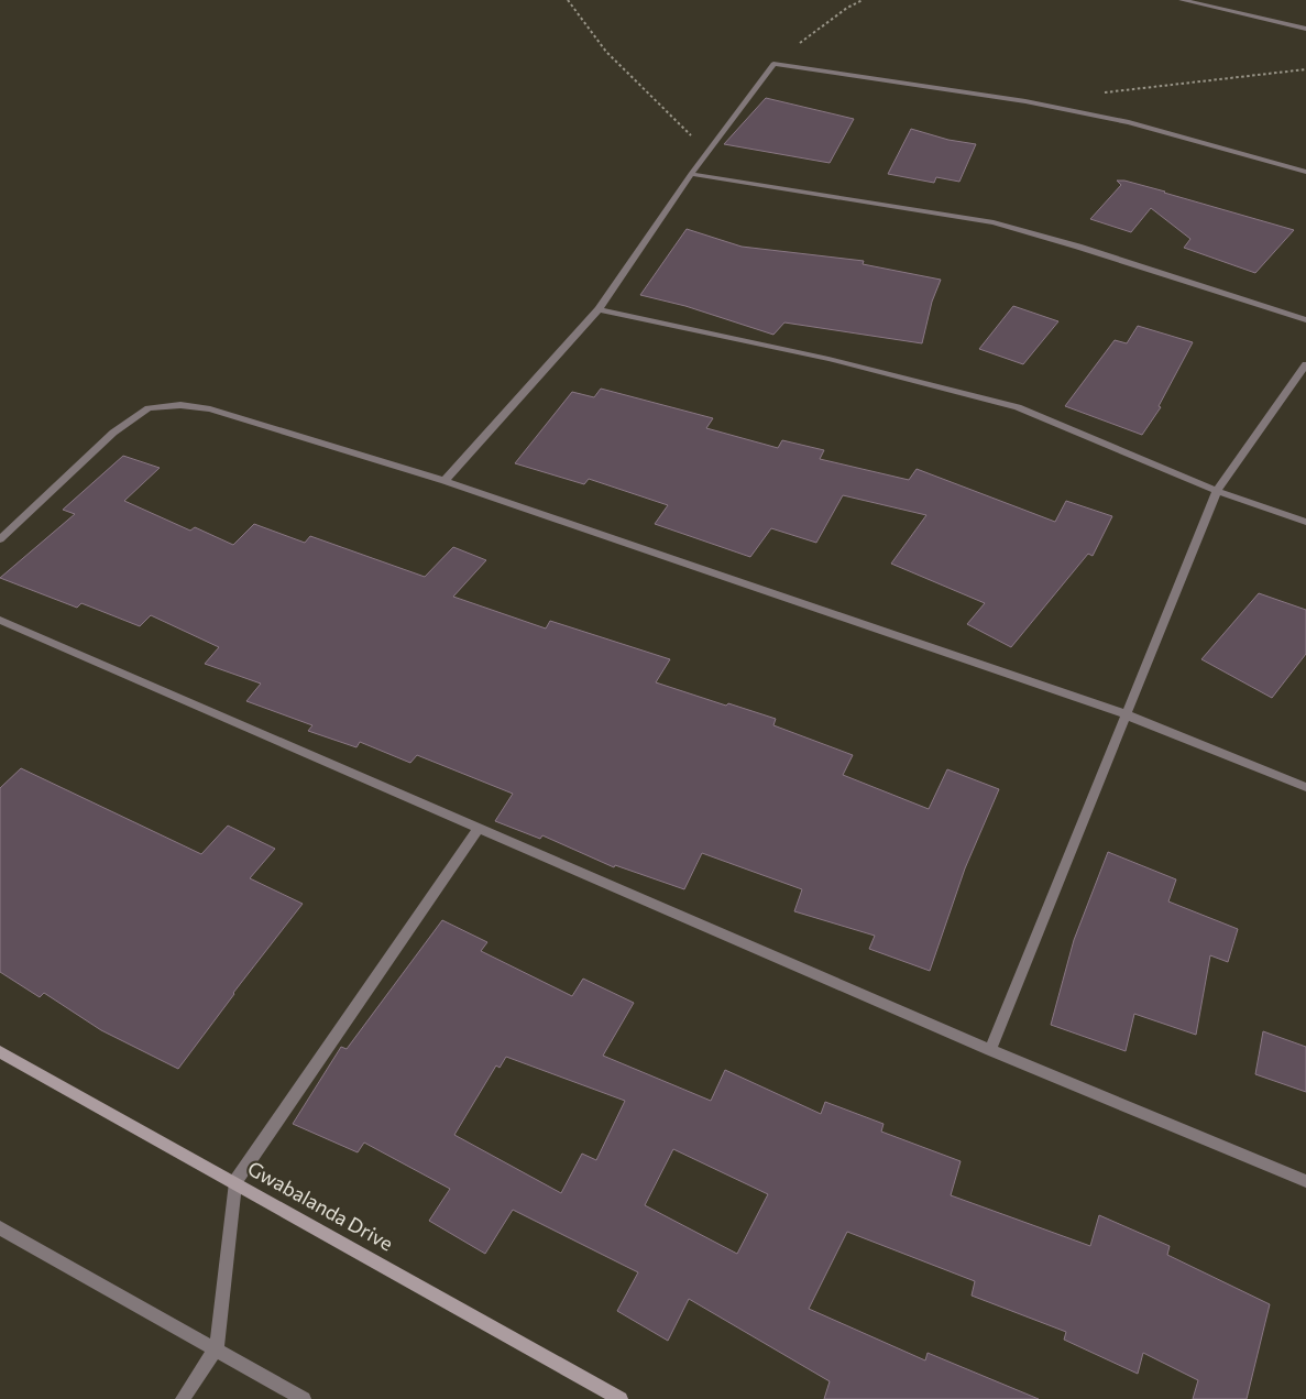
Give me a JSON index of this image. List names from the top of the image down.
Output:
{
  "streets": {
    "street": ["Gwabalanda Drive"]
  }
}
